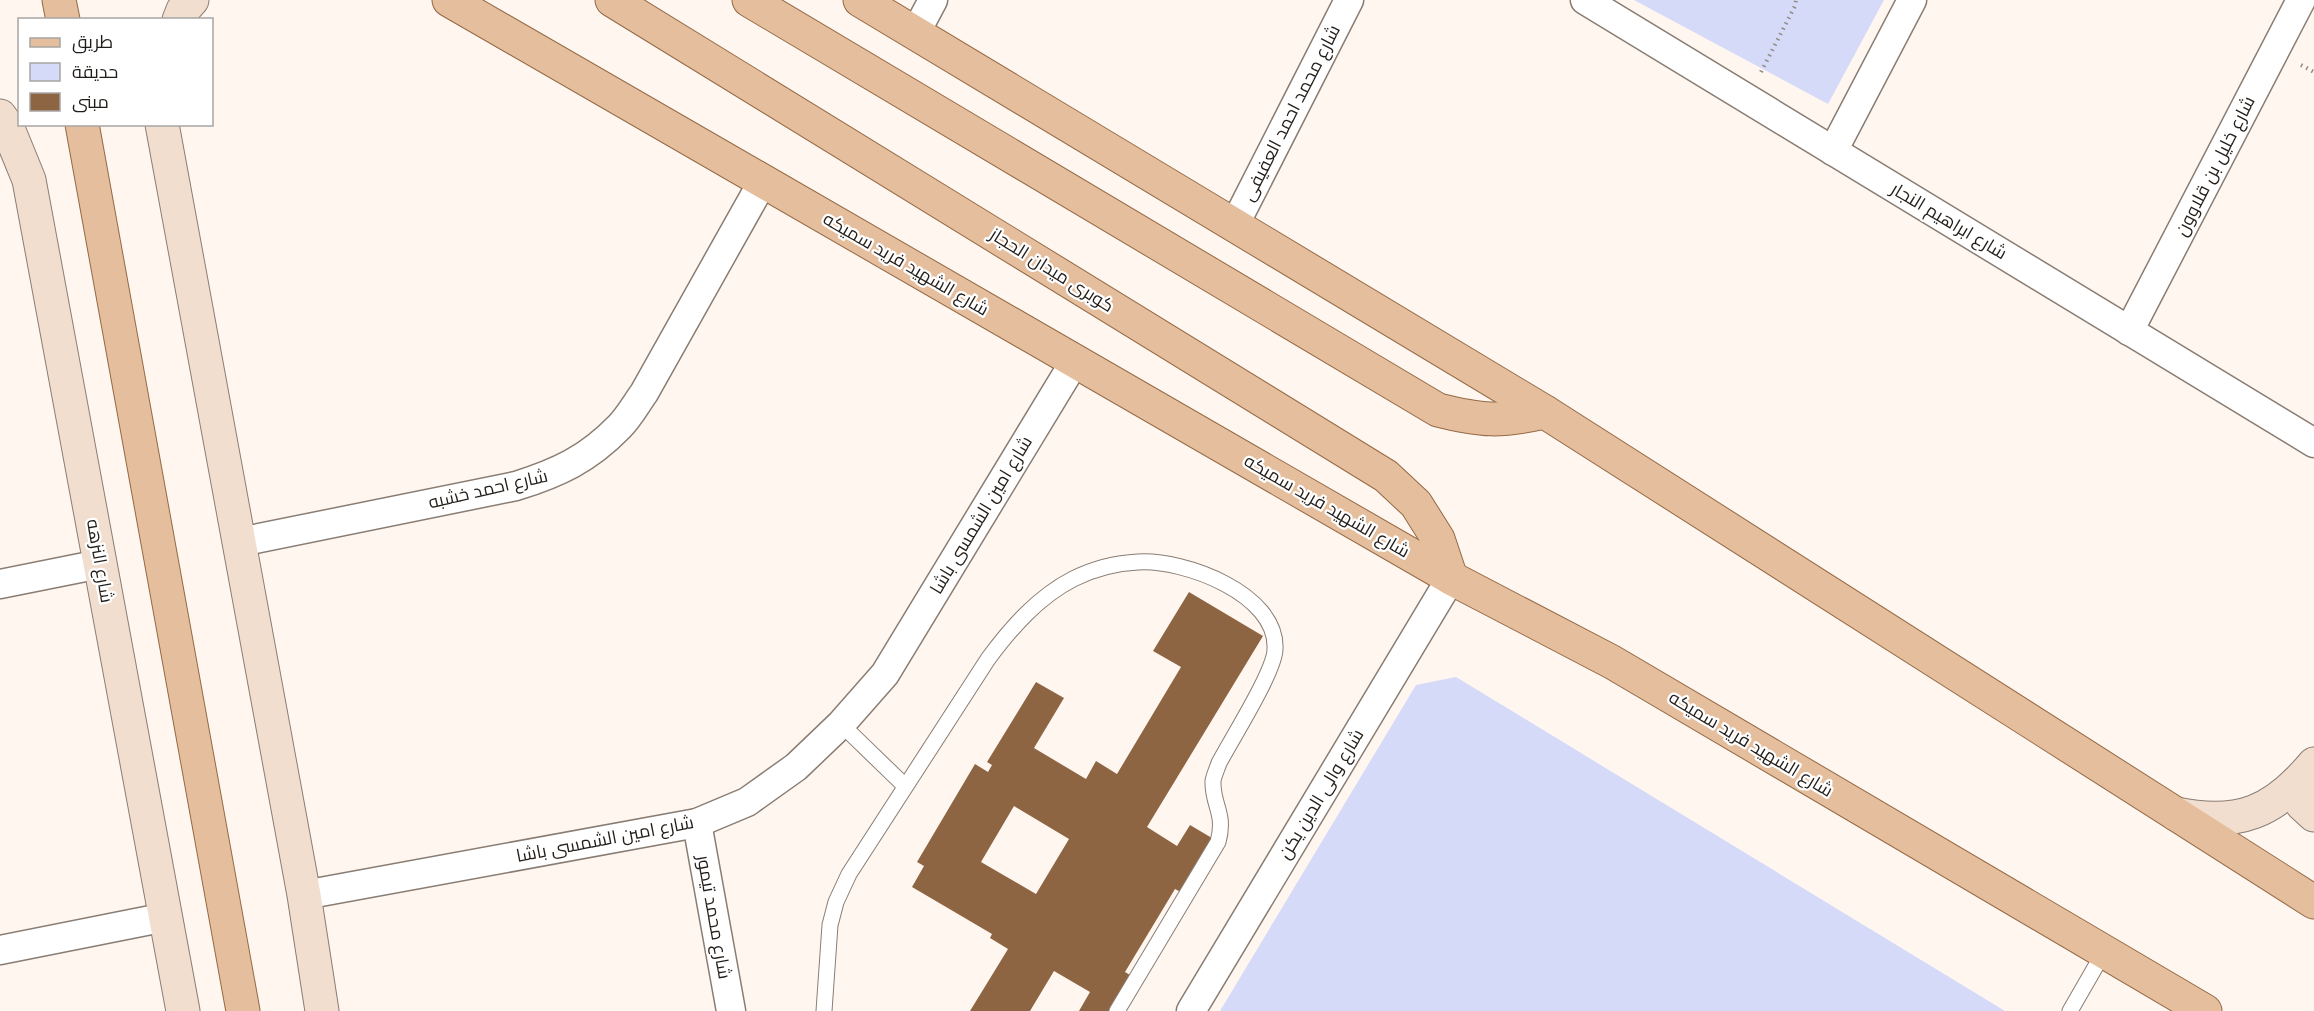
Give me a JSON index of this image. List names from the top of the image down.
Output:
{
  "streets": {
    "main road": ["شارع الشهيد فريد سميكه", "كوبرى ميدان الحجاز", "شارع النزهه"],
    "street": [
      "شارع محمد احمد العفيفى",
      "شارع خليل بن قلاوون",
      "شارع ابراهيم النجار",
      "شارع احمد خشبه",
      "شارع امين الشمسى باشا",
      "شارع والى الدين يكن",
      "شارع محمد تيمور"
    ]
  },
  "crossings": [
    ["شارع خليل بن قلاوون", "شارع ابراهيم النجار"],
    ["شارع الشهيد فريد سميكه", "كوبرى ميدان الحجاز"],
    ["شارع الشهيد فريد سميكه", "شارع احمد خشبه"],
    ["شارع الشهيد فريد سميكه", "شارع امين الشمسى باشا"],
    ["شارع الشهيد فريد سميكه", "شارع والى الدين يكن"],
    ["كوبرى ميدان الحجاز", "شارع والى الدين يكن"],
    ["شارع امين الشمسى باشا", "شارع محمد تيمور"]
  ],
  "legend": ["طريق", "حديقة", "مبنى"]
}
